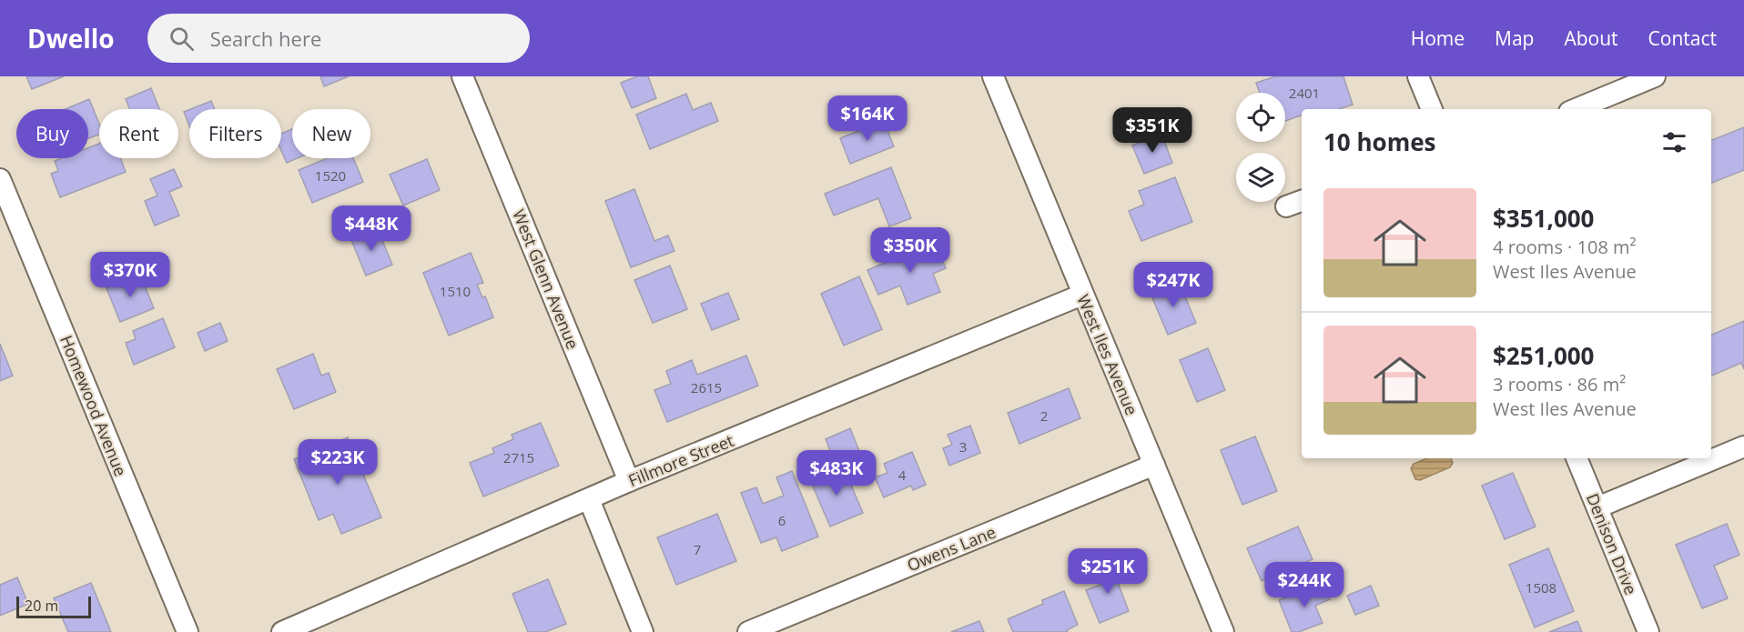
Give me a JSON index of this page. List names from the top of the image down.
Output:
{
  "streets": {
    "street": [
      "West Glenn Avenue",
      "West Iles Avenue",
      "Homewood Avenue",
      "Fillmore Street",
      "Denison Drive",
      "Owens Lane"
    ]
  },
  "crossings": [
    ["West Glenn Avenue", "Fillmore Street"],
    ["West Iles Avenue", "Fillmore Street"],
    ["West Iles Avenue", "Owens Lane"]
  ],
  "house_numbers": [
    "2401",
    "1520",
    "1510",
    "2615",
    "2",
    "3",
    "2715",
    "4",
    "6",
    "7",
    "1508"
  ],
  "scale_bar": "20 m",
  "page": {
    "header": "Dwello",
    "search": "Search here",
    "nav": [
      "Home",
      "Map",
      "About",
      "Contact"
    ],
    "price": [
      "$164K",
      "$351K",
      "$448K",
      "$350K",
      "$370K",
      "$247K",
      "$223K",
      "$483K",
      "$251K",
      "$244K"
    ],
    "chip": [
      "Buy",
      "Rent",
      "Filters",
      "New"
    ],
    "heading": "10 homes",
    "list": [
      {
        "name": "$351,000",
        "note": "4 rooms · 108 m² · West Iles Avenue"
      },
      {
        "name": "$251,000",
        "note": "3 rooms · 86 m² · West Iles Avenue"
      }
    ],
    "scale": "20 m"
  }
}
